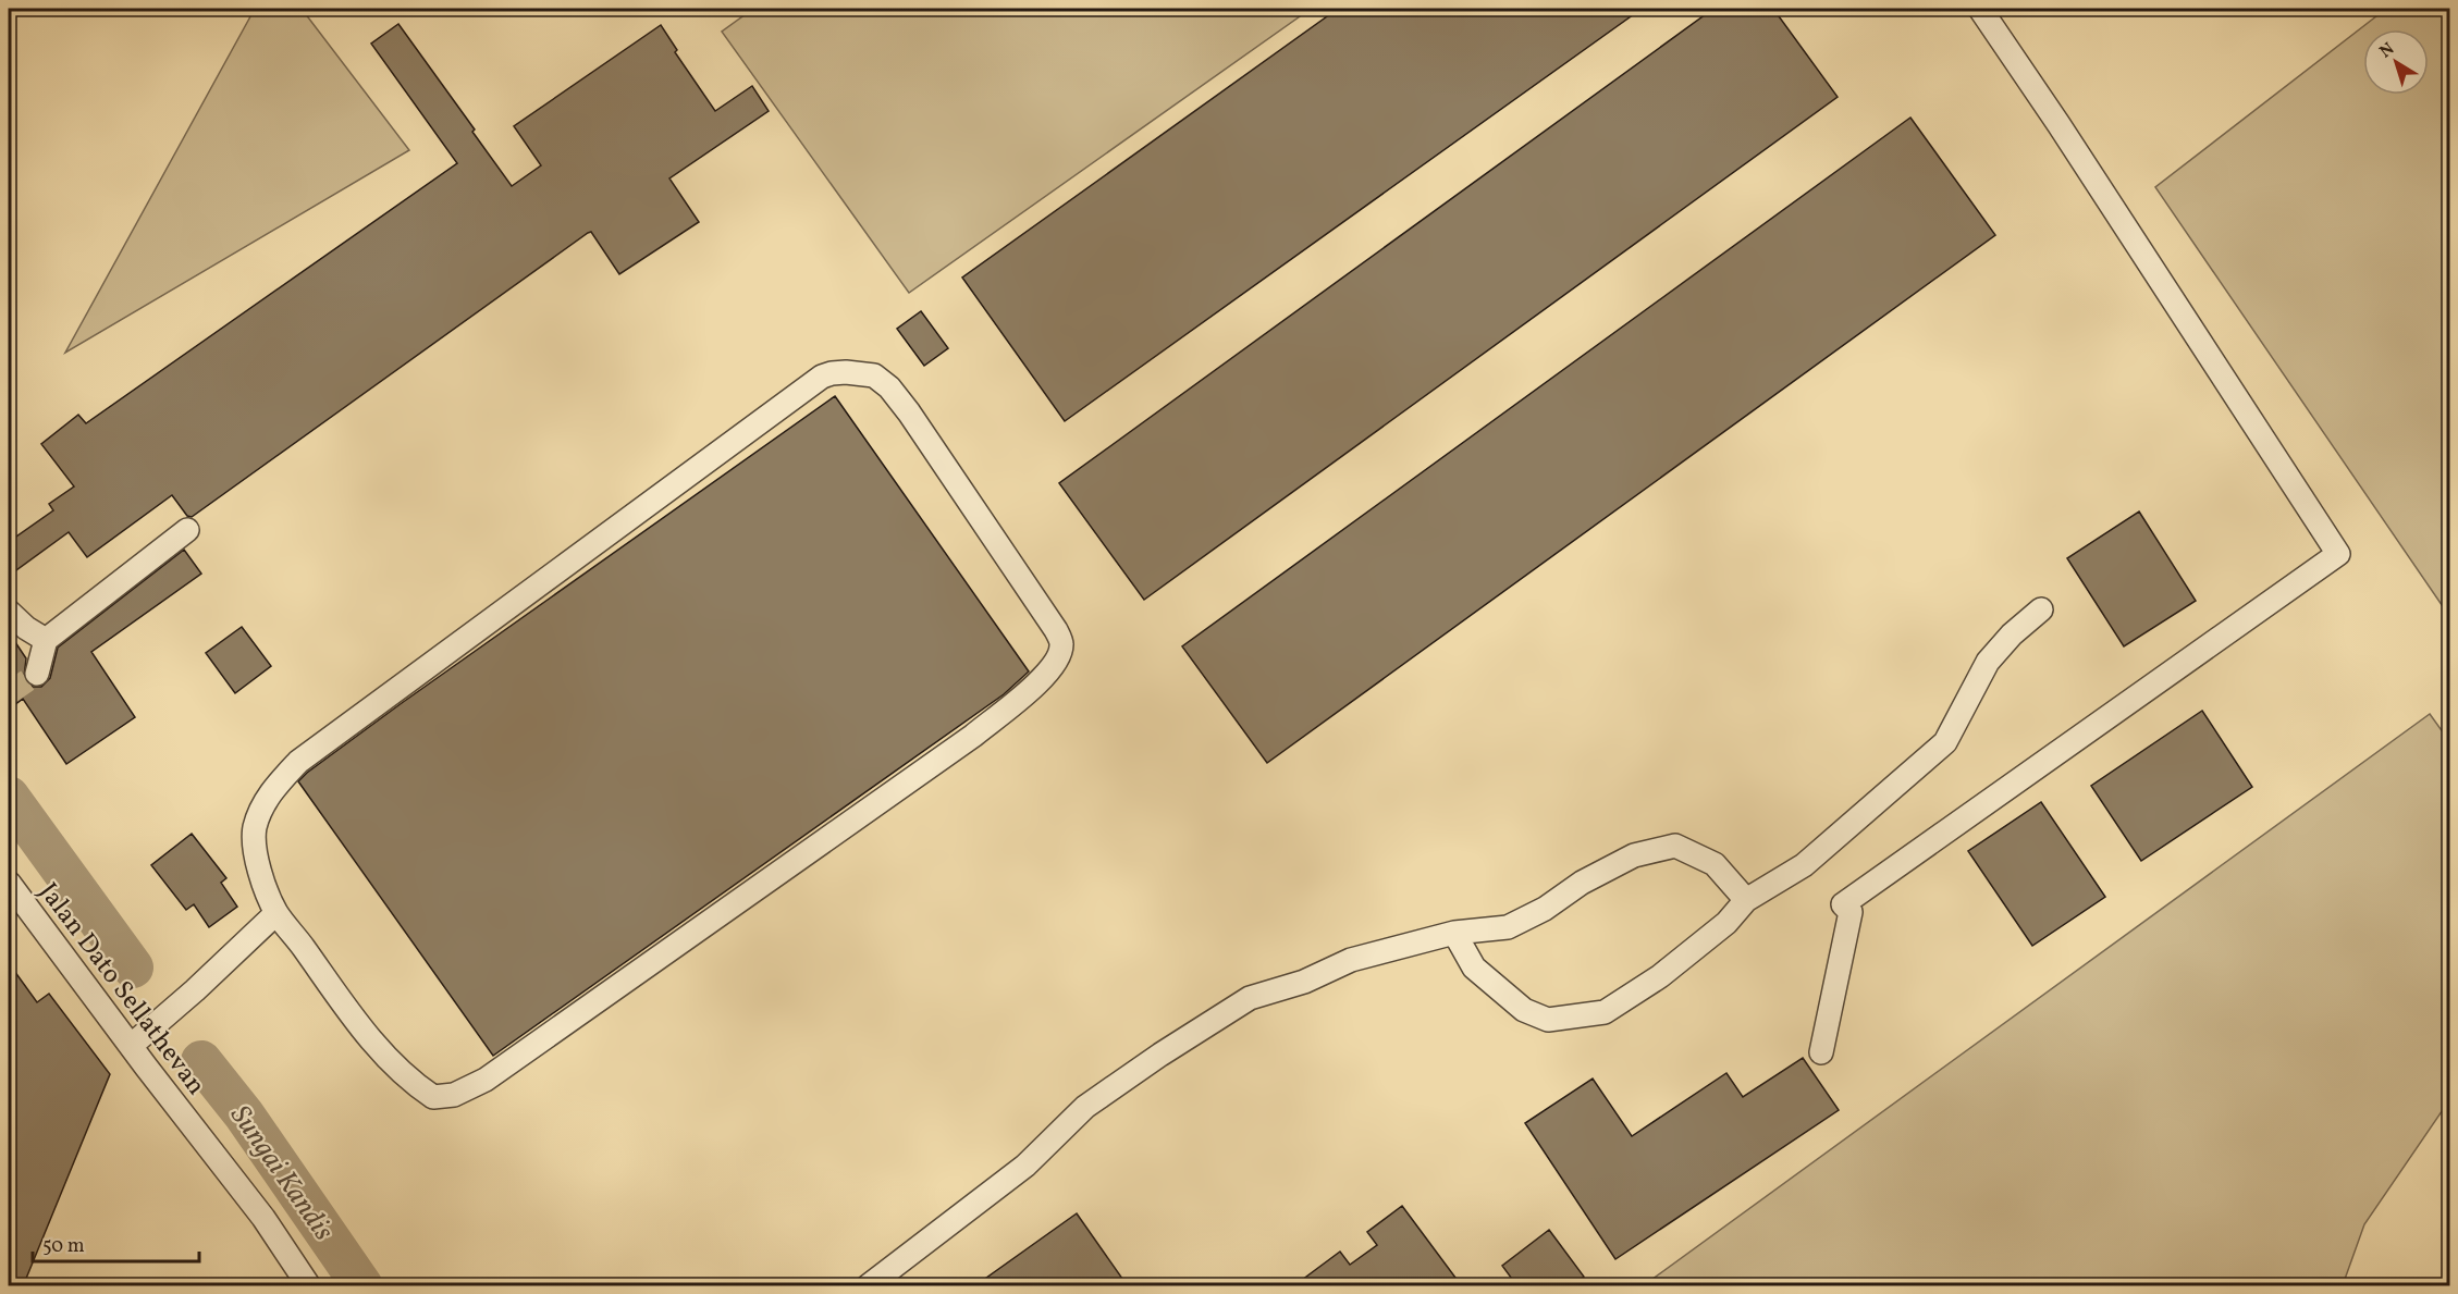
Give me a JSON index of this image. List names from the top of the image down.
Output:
{
  "streets": {
    "street": ["Jalan Dato Sellathevan"]
  },
  "water": ["Sungai Kandis"],
  "scale_bar": "50 m",
  "north": "top left"
}
